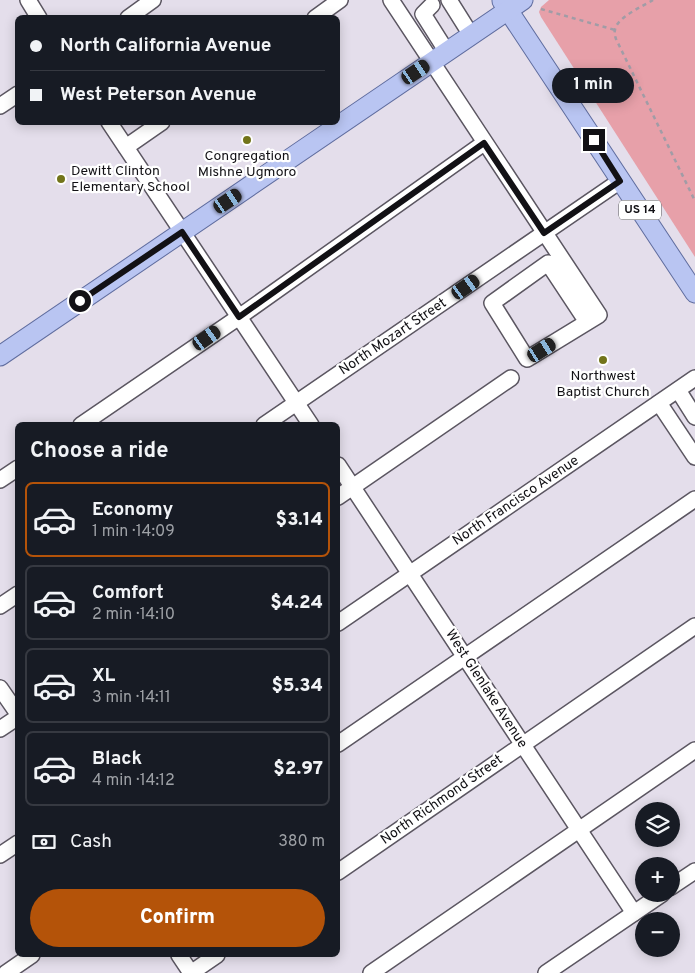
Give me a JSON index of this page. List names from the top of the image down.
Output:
{
  "streets": {
    "main road": ["US 14"],
    "street": [
      "North Mozart Street",
      "North Francisco Avenue",
      "West Glenlake Avenue",
      "North Richmond Street"
    ]
  },
  "crossings": [
    ["US 14", "North Mozart Street"],
    ["North Francisco Avenue", "West Glenlake Avenue"],
    ["West Glenlake Avenue", "North Richmond Street"]
  ],
  "places": ["Congregation Mishne Ugmoro", "Dewitt Clinton Elementary School", "Northwest Baptist Church"],
  "page": {
    "banner": ["North California Avenue", "West Peterson Avenue"],
    "bubble": "1 min",
    "heading": "Choose a ride",
    "list": [
      {
        "name": "Economy",
        "note": "1 min · 14:09",
        "value": "$3.14"
      },
      {
        "name": "Comfort",
        "note": "2 min · 14:10",
        "value": "$4.24"
      },
      {
        "name": "XL",
        "note": "3 min · 14:11",
        "value": "$5.34"
      },
      {
        "name": "Black",
        "note": "4 min · 14:12",
        "value": "$2.97"
      }
    ],
    "map_buttons": ["+", "−"],
    "pay": ["Cash", "380 m"],
    "buttons": "Confirm"
  }
}
